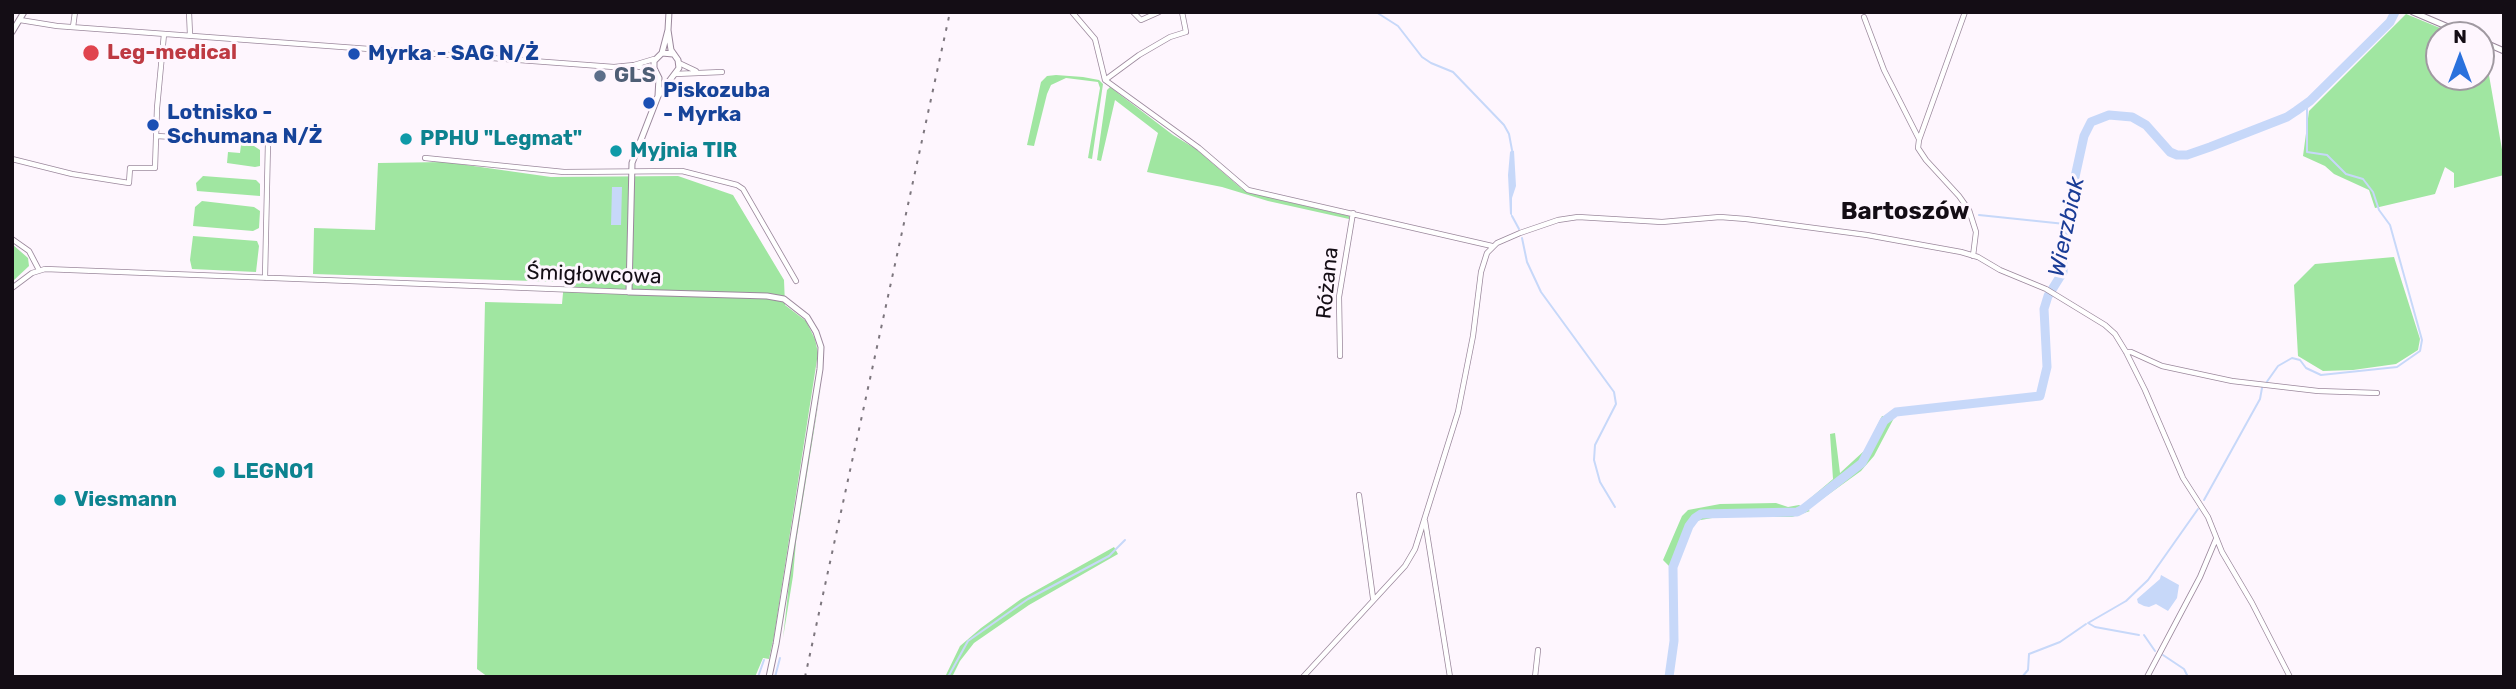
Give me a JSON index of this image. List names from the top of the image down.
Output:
{
  "streets": {
    "street": ["Śmigłowcowa", "Różana"]
  },
  "districts": ["Bartoszów"],
  "water": ["Wierzbiak"],
  "places": [
    "Leg-medical",
    "Myrka - SAG N/Ż",
    "GLS",
    "Piskozuba - Myrka",
    "Lotnisko - Schumana N/Ż",
    "PPHU \"Legmat\"",
    "Myjnia TIR",
    "LEGN01",
    "Viesmann"
  ],
  "north": "top"
}
